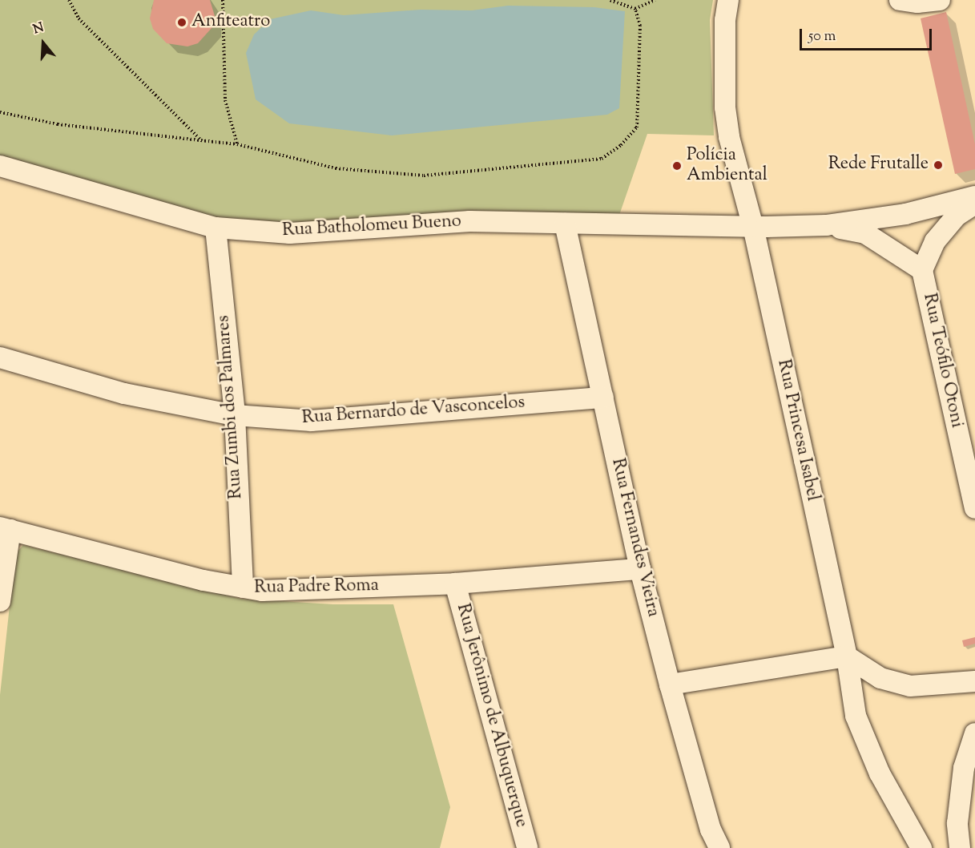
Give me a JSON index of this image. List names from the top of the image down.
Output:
{
  "streets": {
    "street": [
      "Rua Batholomeu Bueno",
      "Rua Teófilo Otoni",
      "Rua Zumbi dos Palmares",
      "Rua Bernardo de Vasconcelos",
      "Rua Princesa Isabel",
      "Rua Fernandes Vieira",
      "Rua Padre Roma",
      "Rua Jerônimo de Albuquerque"
    ]
  },
  "crossings": [
    ["Rua Batholomeu Bueno", "Rua Zumbi dos Palmares"],
    ["Rua Batholomeu Bueno", "Rua Princesa Isabel"],
    ["Rua Batholomeu Bueno", "Rua Fernandes Vieira"],
    ["Rua Zumbi dos Palmares", "Rua Bernardo de Vasconcelos"],
    ["Rua Zumbi dos Palmares", "Rua Padre Roma"],
    ["Rua Bernardo de Vasconcelos", "Rua Fernandes Vieira"],
    ["Rua Fernandes Vieira", "Rua Padre Roma"],
    ["Rua Padre Roma", "Rua Jerônimo de Albuquerque"]
  ],
  "places": ["Anfiteatro", "Rede Frutalle", "Polícia Ambiental"],
  "scale_bar": "50 m",
  "north": "top"
}
